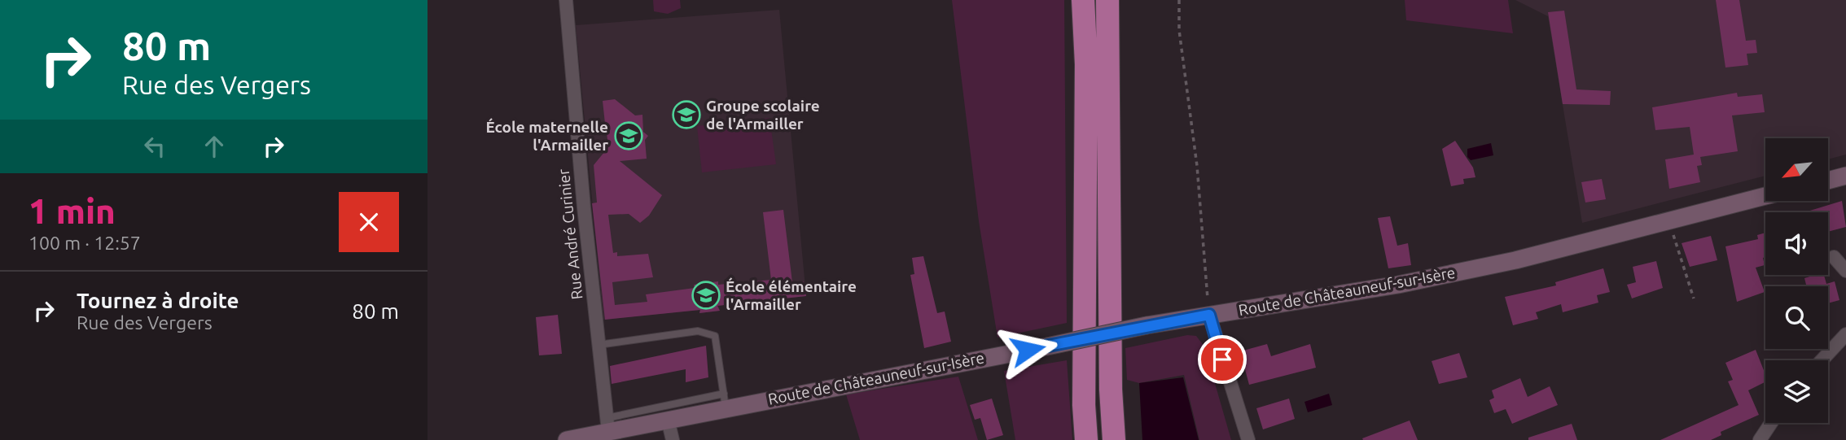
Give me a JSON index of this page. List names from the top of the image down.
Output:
{
  "streets": {
    "main road": ["Route de Châteauneuf-sur-Isère"],
    "street": ["Rue André Curinier"]
  },
  "crossings": [
    ["Rue André Curinier", "Route de Châteauneuf-sur-Isère"]
  ],
  "places": {
    "school or university": ["Groupe scolaire de l'Armailler", "École maternelle l'Armailler", "École élémentaire l'Armailler"]
  },
  "north": "bottom left",
  "page": {
    "turn": ["80 m", "Rue des Vergers"],
    "heading": ["1 min", "100 m · 12:57"],
    "list": [
      {
        "name": "Tournez à droite",
        "note": "Rue des Vergers",
        "value": "80 m"
      }
    ]
  }
}
